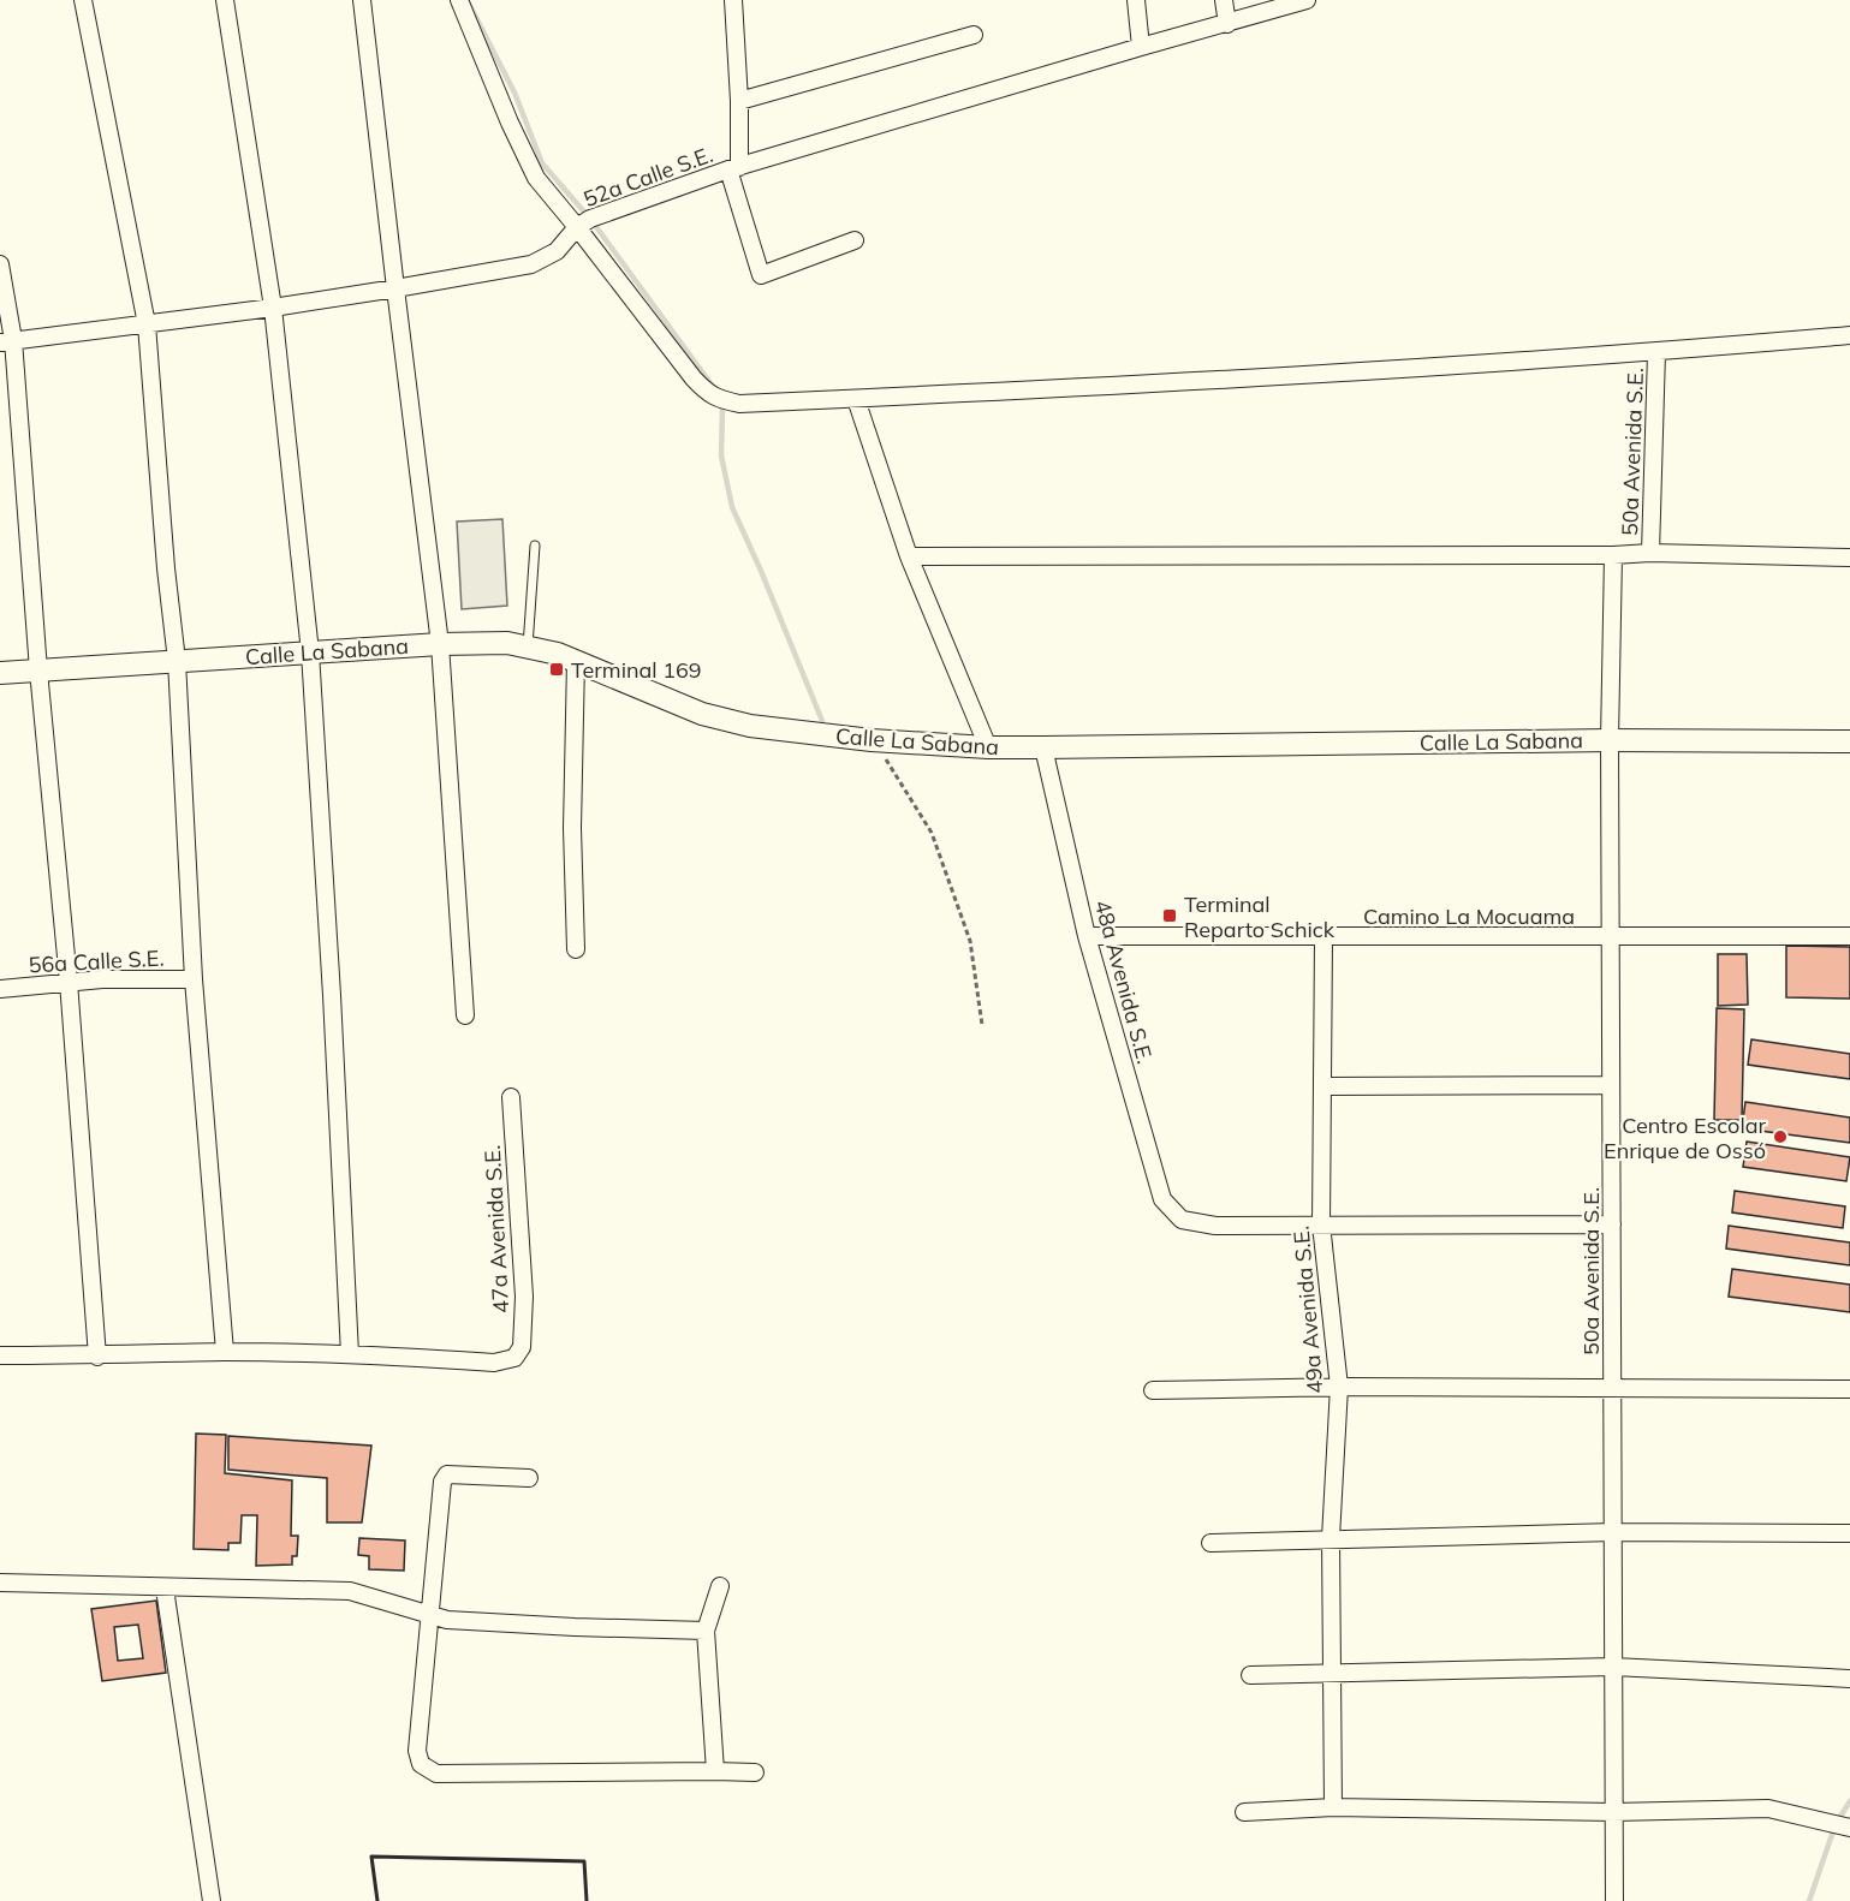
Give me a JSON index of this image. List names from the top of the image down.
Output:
{
  "streets": {
    "street": [
      "52a Calle S.E.",
      "50a Avenida S.E.",
      "Calle La Sabana",
      "Camino La Mocuama",
      "56a Calle S.E.",
      "48a Avenida S.E.",
      "47a Avenida S.E.",
      "49a Avenida S.E."
    ]
  },
  "crossings": [
    ["50a Avenida S.E.", "Calle La Sabana"],
    ["50a Avenida S.E.", "Camino La Mocuama"],
    ["Calle La Sabana", "48a Avenida S.E."],
    ["Camino La Mocuama", "48a Avenida S.E."],
    ["Camino La Mocuama", "49a Avenida S.E."],
    ["48a Avenida S.E.", "49a Avenida S.E."]
  ],
  "places": {
    "transit": ["Terminal 169", "Terminal Reparto Schick"],
    "other": ["Centro Escolar Enrique de Ossó"]
  }
}
